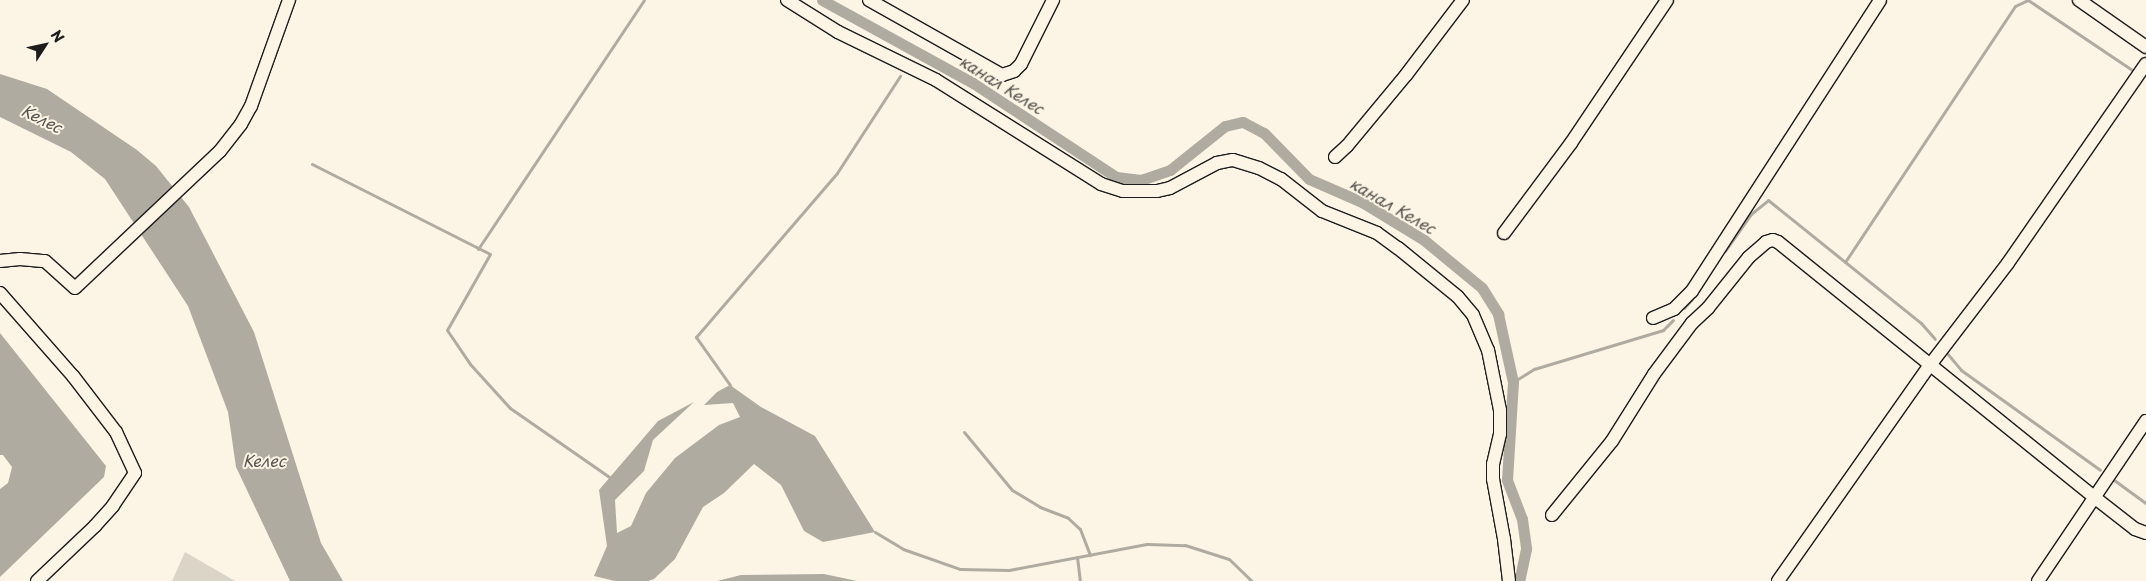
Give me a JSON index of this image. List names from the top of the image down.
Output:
{
  "water": ["канал Келес", "Келес"],
  "north": "top right"
}
